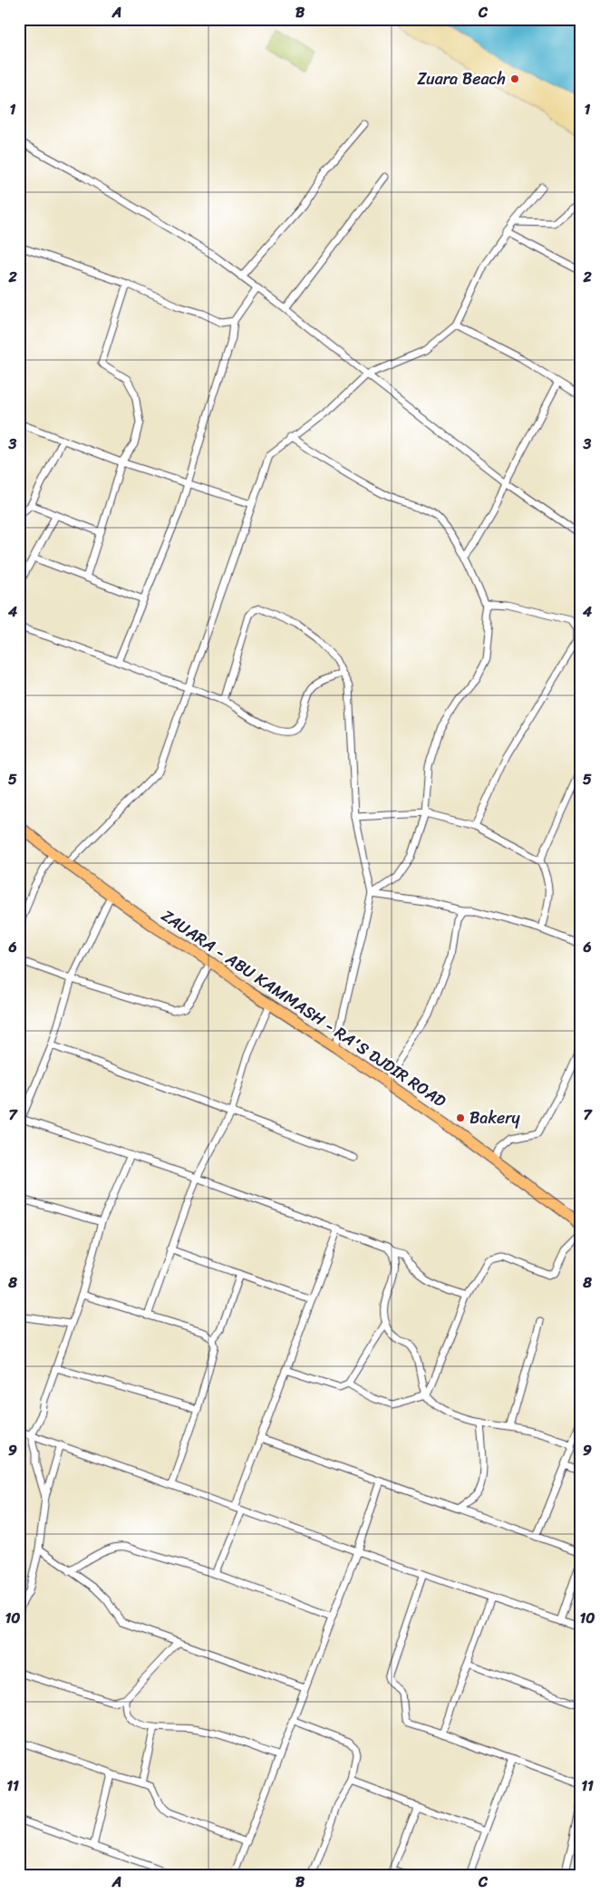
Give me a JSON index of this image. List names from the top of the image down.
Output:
{
  "streets": {
    "main road": ["ZAUARA - ABU KAMMASH - RA'S DJDIR ROAD"]
  },
  "places": ["Zuara Beach", "Bakery"],
  "grid": {
    "columns": ["A", "B", "C"],
    "rows": [
      "1",
      "2",
      "3",
      "4",
      "5",
      "6",
      "7",
      "8",
      "9",
      "10",
      "11"
    ]
  }
}
